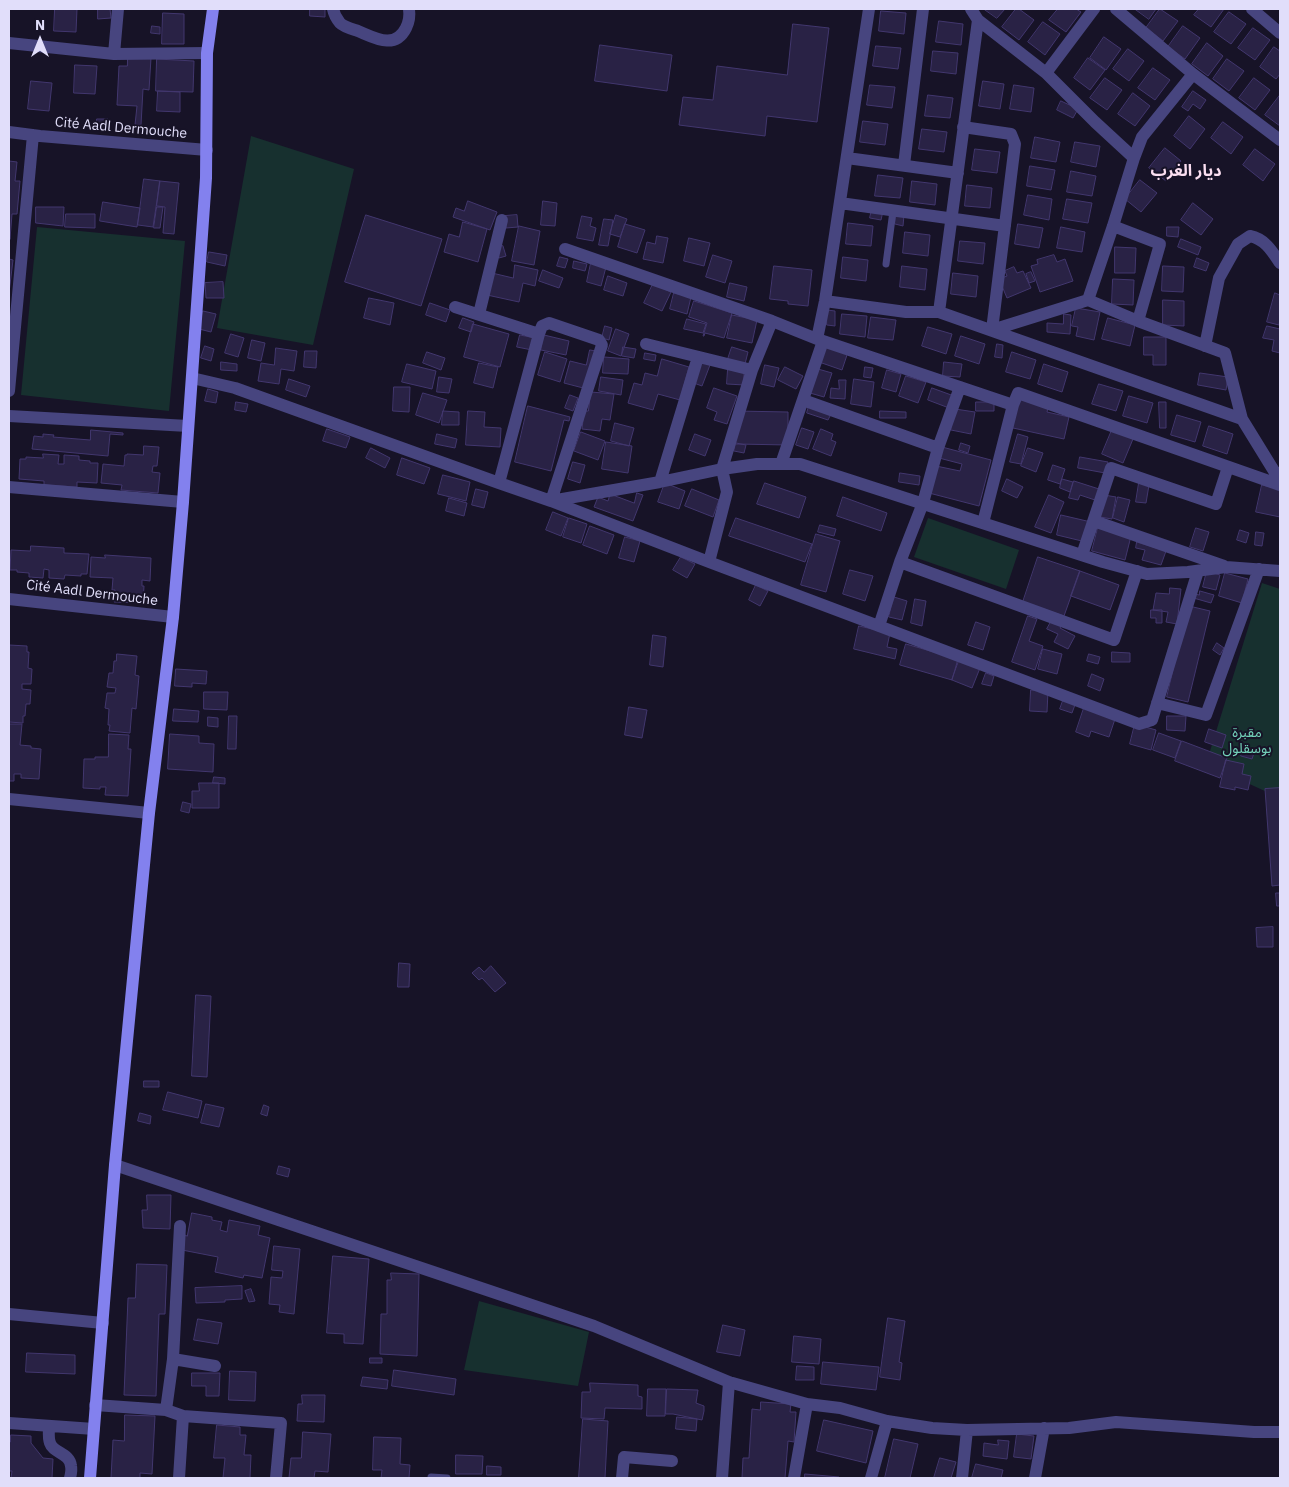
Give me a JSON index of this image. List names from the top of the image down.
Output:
{
  "streets": {
    "street": ["Cité Aadl Dermouche"]
  },
  "districts": ["ديار الغرب"],
  "parks": ["مقبرة بوسقلول"],
  "north": "top"
}
